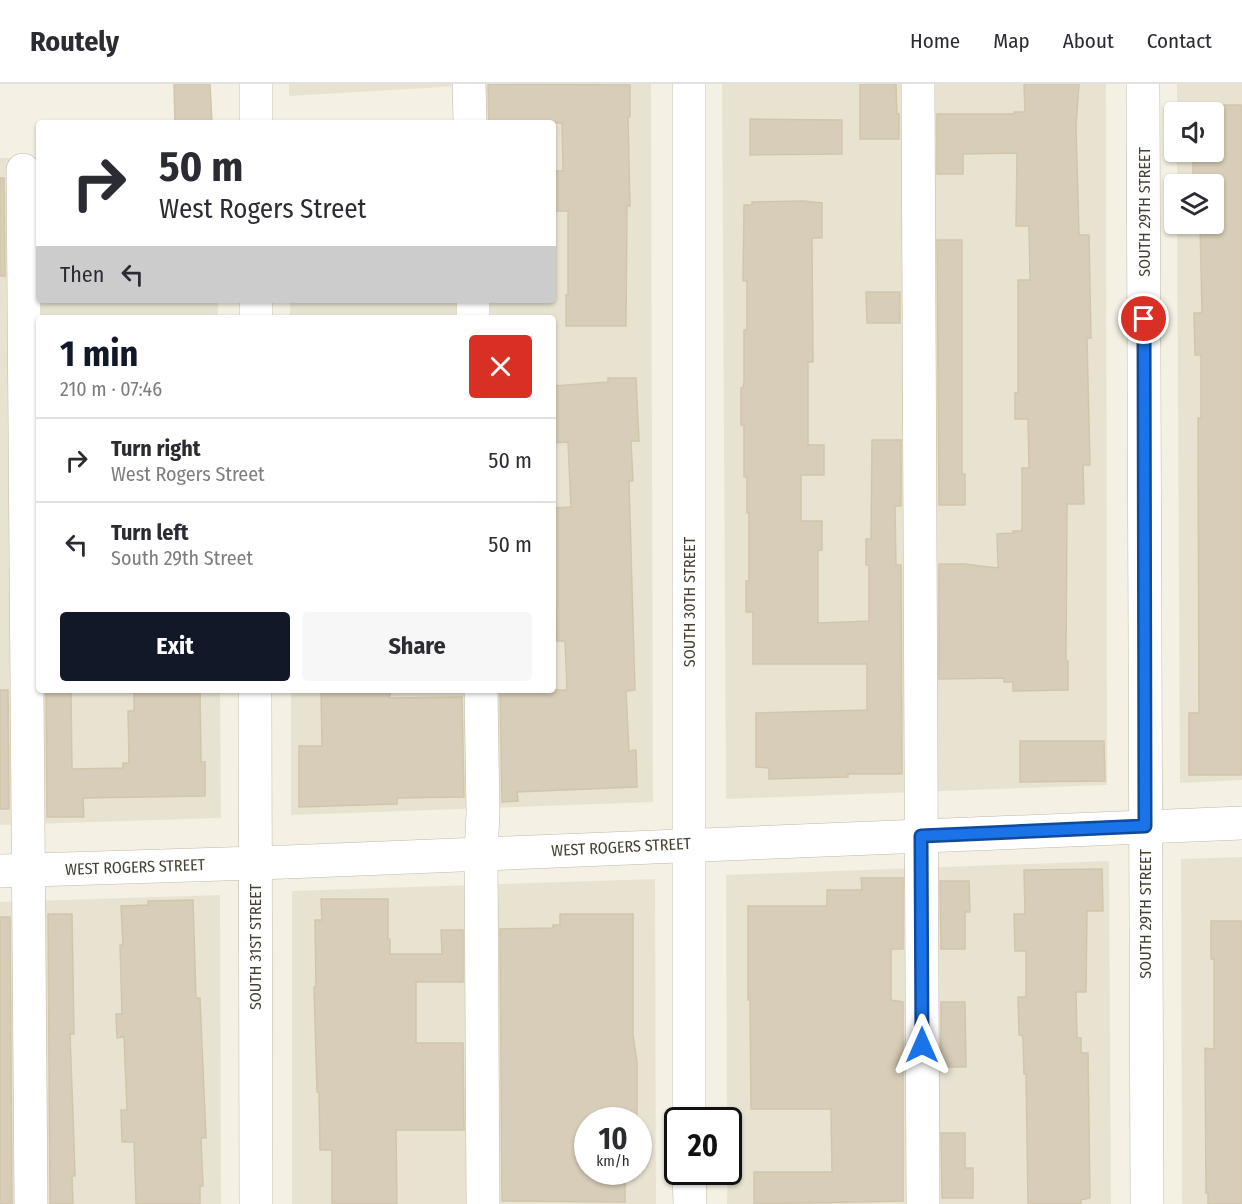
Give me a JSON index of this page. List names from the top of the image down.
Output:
{
  "streets": {
    "street": [
      "SOUTH 29TH STREET",
      "SOUTH 30TH STREET",
      "WEST ROGERS STREET",
      "SOUTH 31ST STREET"
    ]
  },
  "crossings": [
    ["SOUTH 29TH STREET", "WEST ROGERS STREET"],
    ["SOUTH 30TH STREET", "WEST ROGERS STREET"],
    ["WEST ROGERS STREET", "SOUTH 31ST STREET"]
  ],
  "page": {
    "header": "Routely",
    "nav": [
      "Home",
      "Map",
      "About",
      "Contact"
    ],
    "turn": ["50 m", "West Rogers Street"],
    "then": "Then",
    "heading": ["1 min", "210 m · 07:46"],
    "list": [
      {
        "name": "Turn right",
        "note": "West Rogers Street",
        "value": "50 m"
      },
      {
        "name": "Turn left",
        "note": "South 29th Street",
        "value": "50 m"
      }
    ],
    "buttons": ["Exit", "Share"],
    "speed": "10 km/h",
    "limit": "20"
  }
}
